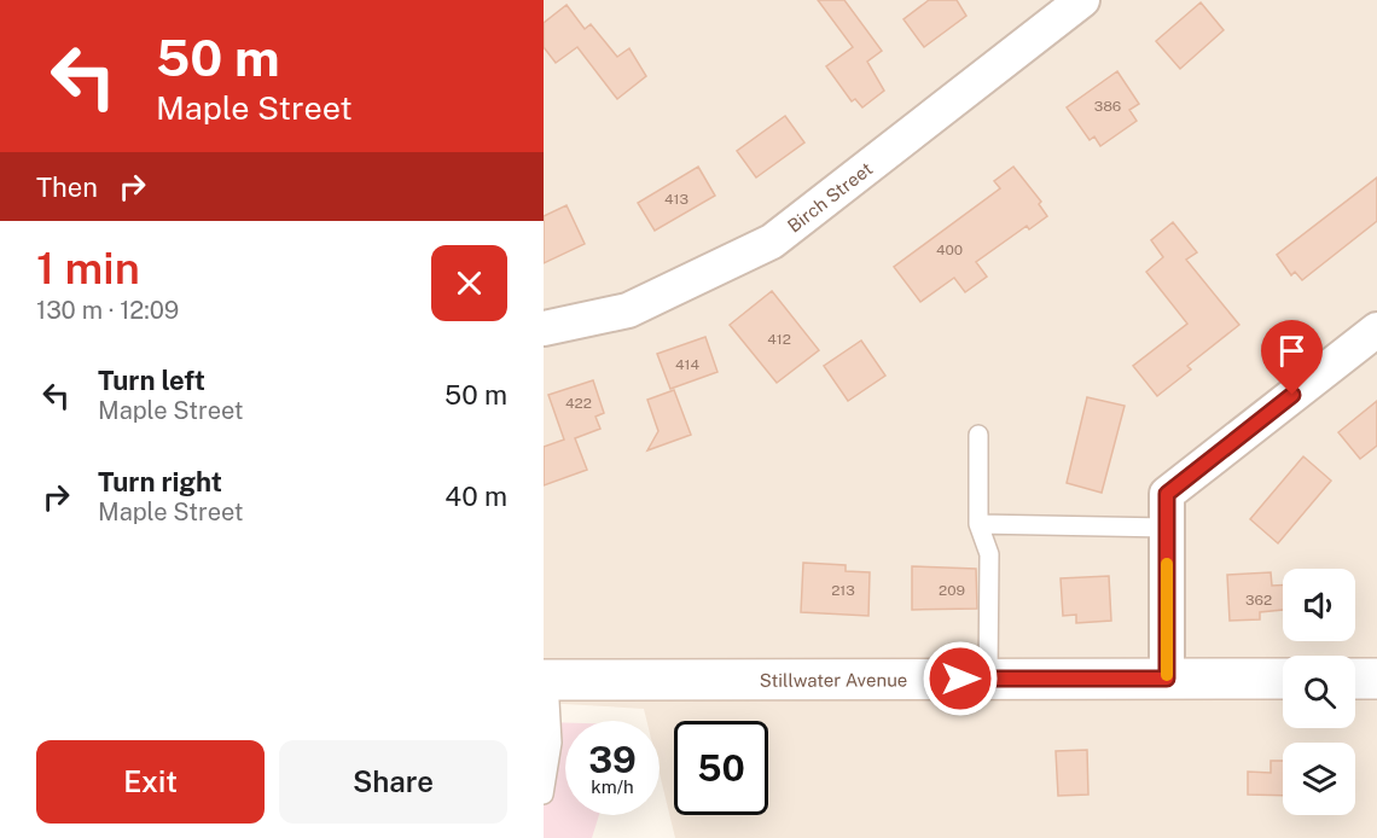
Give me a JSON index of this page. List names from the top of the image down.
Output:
{
  "streets": {
    "main road": ["Stillwater Avenue"],
    "street": ["Birch Street"]
  },
  "house_numbers": [
    "386",
    "413",
    "400",
    "412",
    "414",
    "422",
    "213",
    "209",
    "362"
  ],
  "page": {
    "turn": ["50 m", "Maple Street"],
    "then": "Then",
    "heading": ["1 min", "130 m · 12:09"],
    "list": [
      {
        "name": "Turn left",
        "note": "Maple Street",
        "value": "50 m"
      },
      {
        "name": "Turn right",
        "note": "Maple Street",
        "value": "40 m"
      }
    ],
    "speed": "39 km/h",
    "limit": "50",
    "buttons": ["Exit", "Share"]
  }
}
